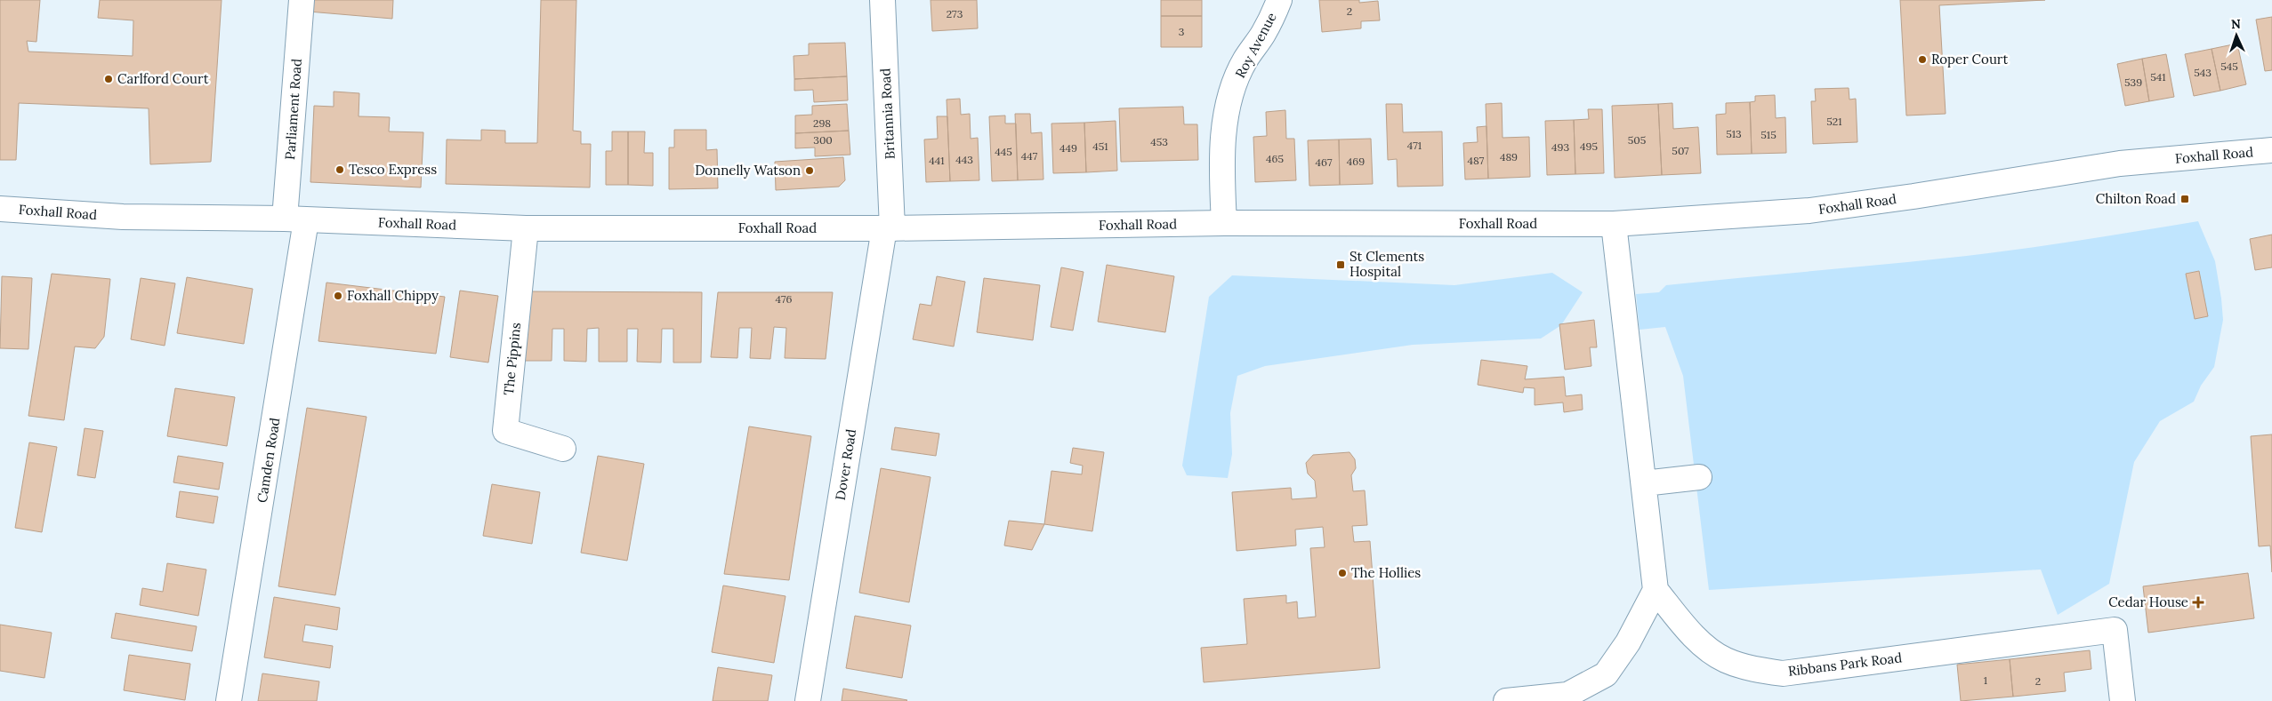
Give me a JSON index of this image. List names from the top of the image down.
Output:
{
  "streets": {
    "street": [
      "Roy Avenue",
      "Parliament Road",
      "Britannia Road",
      "Foxhall Road",
      "The Pippins",
      "Camden Road",
      "Dover Road",
      "Ribbans Park Road"
    ]
  },
  "crossings": [
    ["Roy Avenue", "Foxhall Road"],
    ["Parliament Road", "Foxhall Road"],
    ["Parliament Road", "Camden Road"],
    ["Britannia Road", "Foxhall Road"],
    ["Britannia Road", "Dover Road"],
    ["Foxhall Road", "The Pippins"],
    ["Foxhall Road", "Camden Road"],
    ["Foxhall Road", "Dover Road"]
  ],
  "places": {
    "other": [
      "Roper Court",
      "Carlford Court",
      "Tesco Express",
      "Donnelly Watson",
      "Foxhall Chippy",
      "The Hollies"
    ],
    "transit": ["Chilton Road", "St Clements Hospital"],
    "health": ["Cedar House"]
  },
  "house_numbers": [
    "2",
    "273",
    "3",
    "545",
    "543",
    "541",
    "539",
    "521",
    "298",
    "513",
    "515",
    "300",
    "505",
    "453",
    "471",
    "451",
    "495",
    "493",
    "449",
    "507",
    "445",
    "447",
    "489",
    "465",
    "443",
    "441",
    "487",
    "469",
    "467",
    "476",
    "1",
    "2"
  ],
  "north": "top"
}
